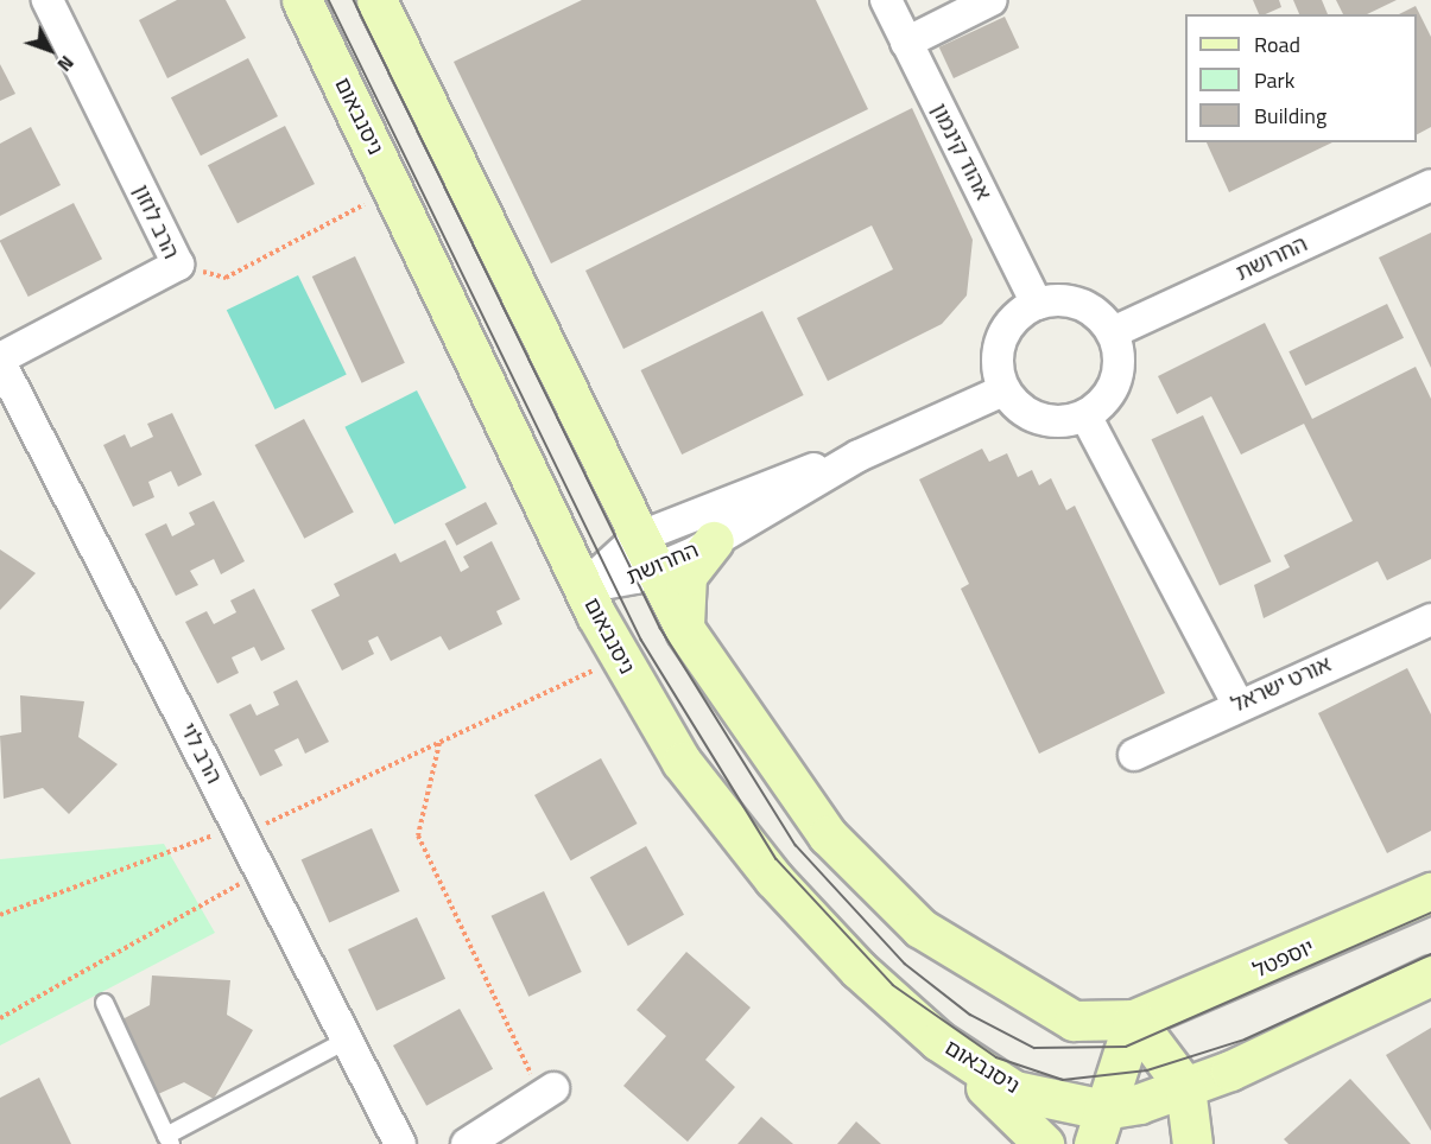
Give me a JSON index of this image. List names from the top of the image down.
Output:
{
  "streets": {
    "main road": ["ניסנבאום", "יוספטל"],
    "street": [
      "אהוד קינמון",
      "הרב לוזון",
      "החרושת",
      "אורט ישראל",
      "הרב לוי"
    ]
  },
  "crossings": [
    ["ניסנבאום", "החרושת"],
    ["אהוד קינמון", "החרושת"],
    ["הרב לוזון", "הרב לוי"]
  ],
  "legend": ["Road", "Park", "Building"],
  "north": "bottom right"
}
